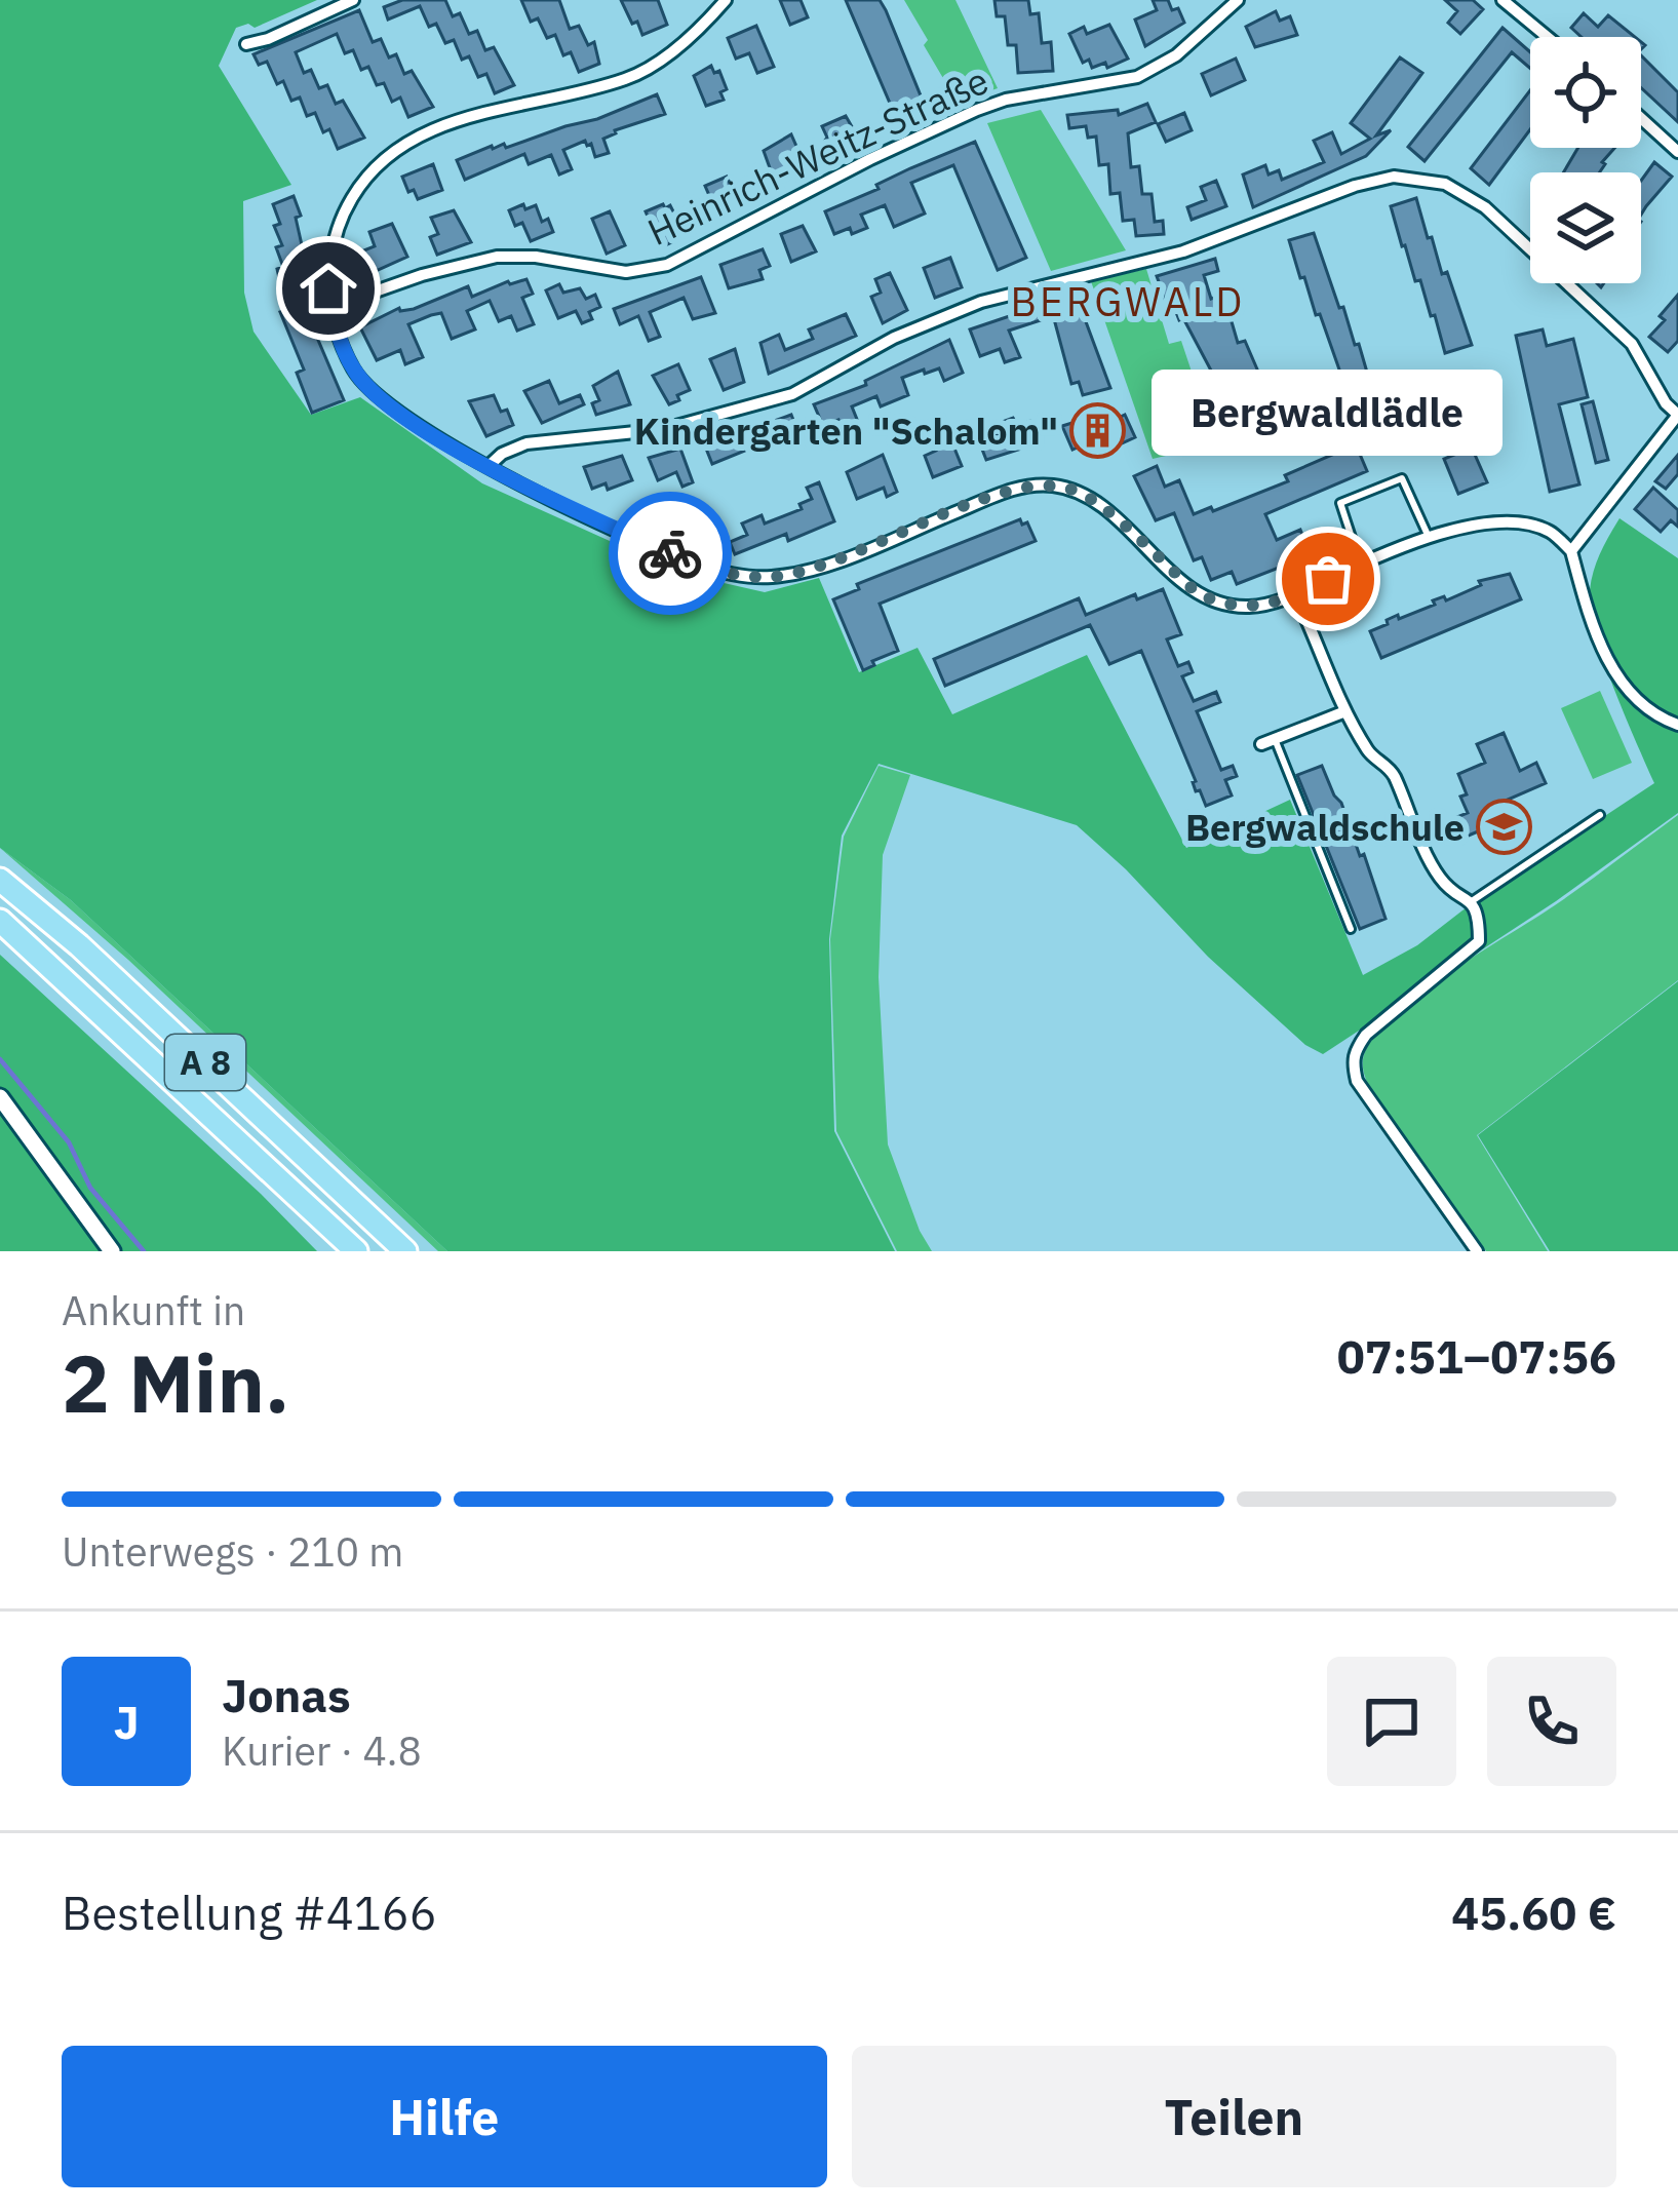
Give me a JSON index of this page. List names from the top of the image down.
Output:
{
  "streets": {
    "highway": ["A 8"],
    "street": ["Heinrich-Weitz-Straße"]
  },
  "districts": ["BERGWALD"],
  "places": {
    "building": ["Kindergarten \"Schalom\""],
    "other": ["Bergwaldlädle"],
    "school or university": ["Bergwaldschule"]
  },
  "page": {
    "bubble": "Bergwaldlädle",
    "heading": ["2 Min.", "Ankunft in", "07:51–07:56"],
    "panel": [
      "Jonas",
      "Kurier · 4.8",
      "Bestellung #4166",
      "45.60 €"
    ],
    "bar": "Unterwegs · 210 m",
    "round": "J",
    "buttons": ["Hilfe", "Teilen"]
  }
}
